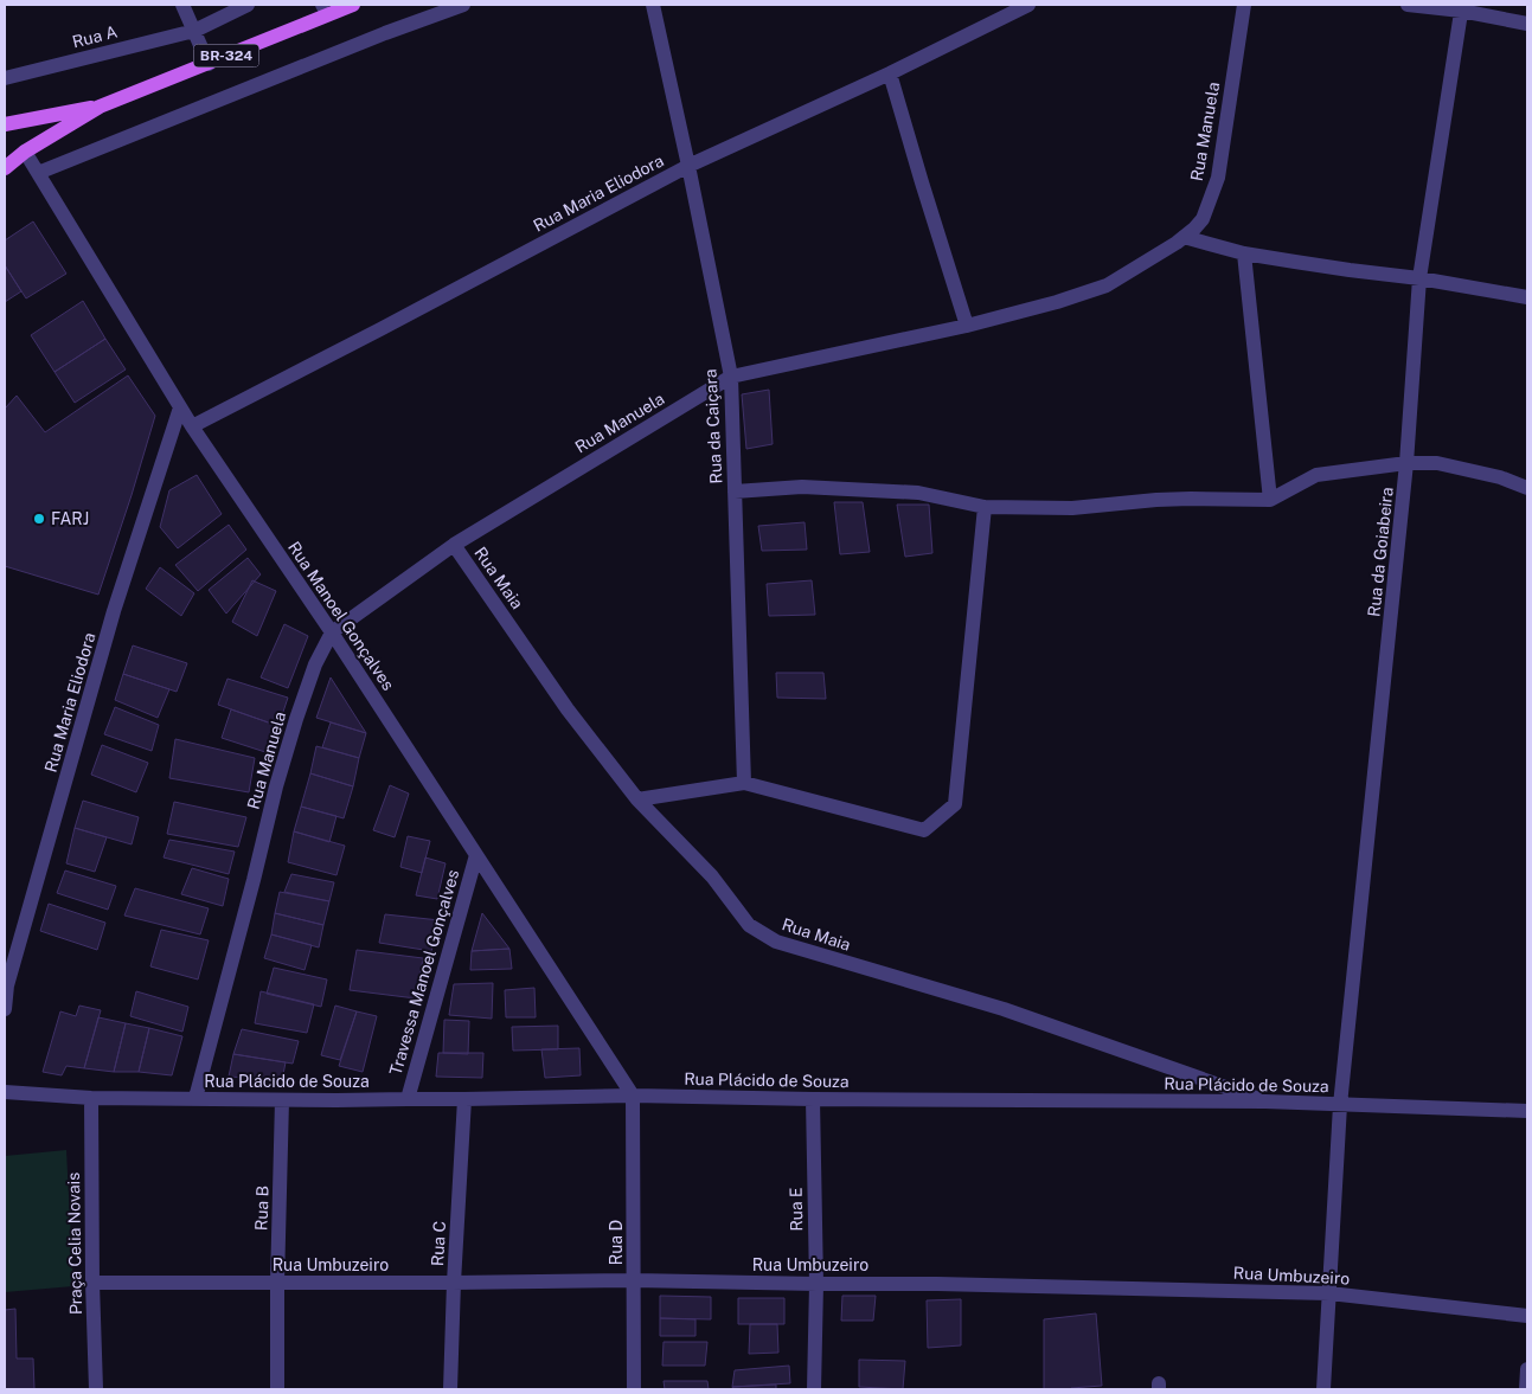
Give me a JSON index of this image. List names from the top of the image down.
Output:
{
  "streets": {
    "main road": ["BR-324"],
    "street": [
      "Rua A",
      "Rua Manuela",
      "Rua Maria Eliodora",
      "Rua da Caiçara",
      "Rua da Goiabeira",
      "Rua Maia",
      "Rua Manoel Gonçalves",
      "Travessa Manoel Gonçalves",
      "Rua Plácido de Souza",
      "Rua B",
      "Rua E",
      "Rua D",
      "Praça Celia Novais",
      "Rua C",
      "Rua Umbuzeiro"
    ]
  },
  "crossings": [
    ["Rua Manuela", "Rua da Caiçara"],
    ["Rua Manuela", "Rua Maia"],
    ["Rua Manuela", "Rua Manoel Gonçalves"],
    ["Rua Manuela", "Rua Plácido de Souza"],
    ["Rua Maria Eliodora", "Rua da Caiçara"],
    ["Rua Maria Eliodora", "Rua Manoel Gonçalves"],
    ["Rua da Goiabeira", "Rua Plácido de Souza"],
    ["Rua da Goiabeira", "Rua Umbuzeiro"],
    ["Rua Maia", "Rua Plácido de Souza"],
    ["Rua Manoel Gonçalves", "Travessa Manoel Gonçalves"],
    ["Rua Manoel Gonçalves", "Rua Plácido de Souza"],
    ["Rua Manoel Gonçalves", "Rua D"],
    ["Travessa Manoel Gonçalves", "Rua Plácido de Souza"],
    ["Rua Plácido de Souza", "Rua B"],
    ["Rua Plácido de Souza", "Rua E"],
    ["Rua Plácido de Souza", "Rua D"],
    ["Rua Plácido de Souza", "Praça Celia Novais"],
    ["Rua Plácido de Souza", "Rua C"],
    ["Rua B", "Rua Umbuzeiro"],
    ["Rua E", "Rua Umbuzeiro"],
    ["Rua D", "Rua Umbuzeiro"],
    ["Praça Celia Novais", "Rua Umbuzeiro"],
    ["Rua C", "Rua Umbuzeiro"]
  ],
  "places": ["FARJ"]
}
